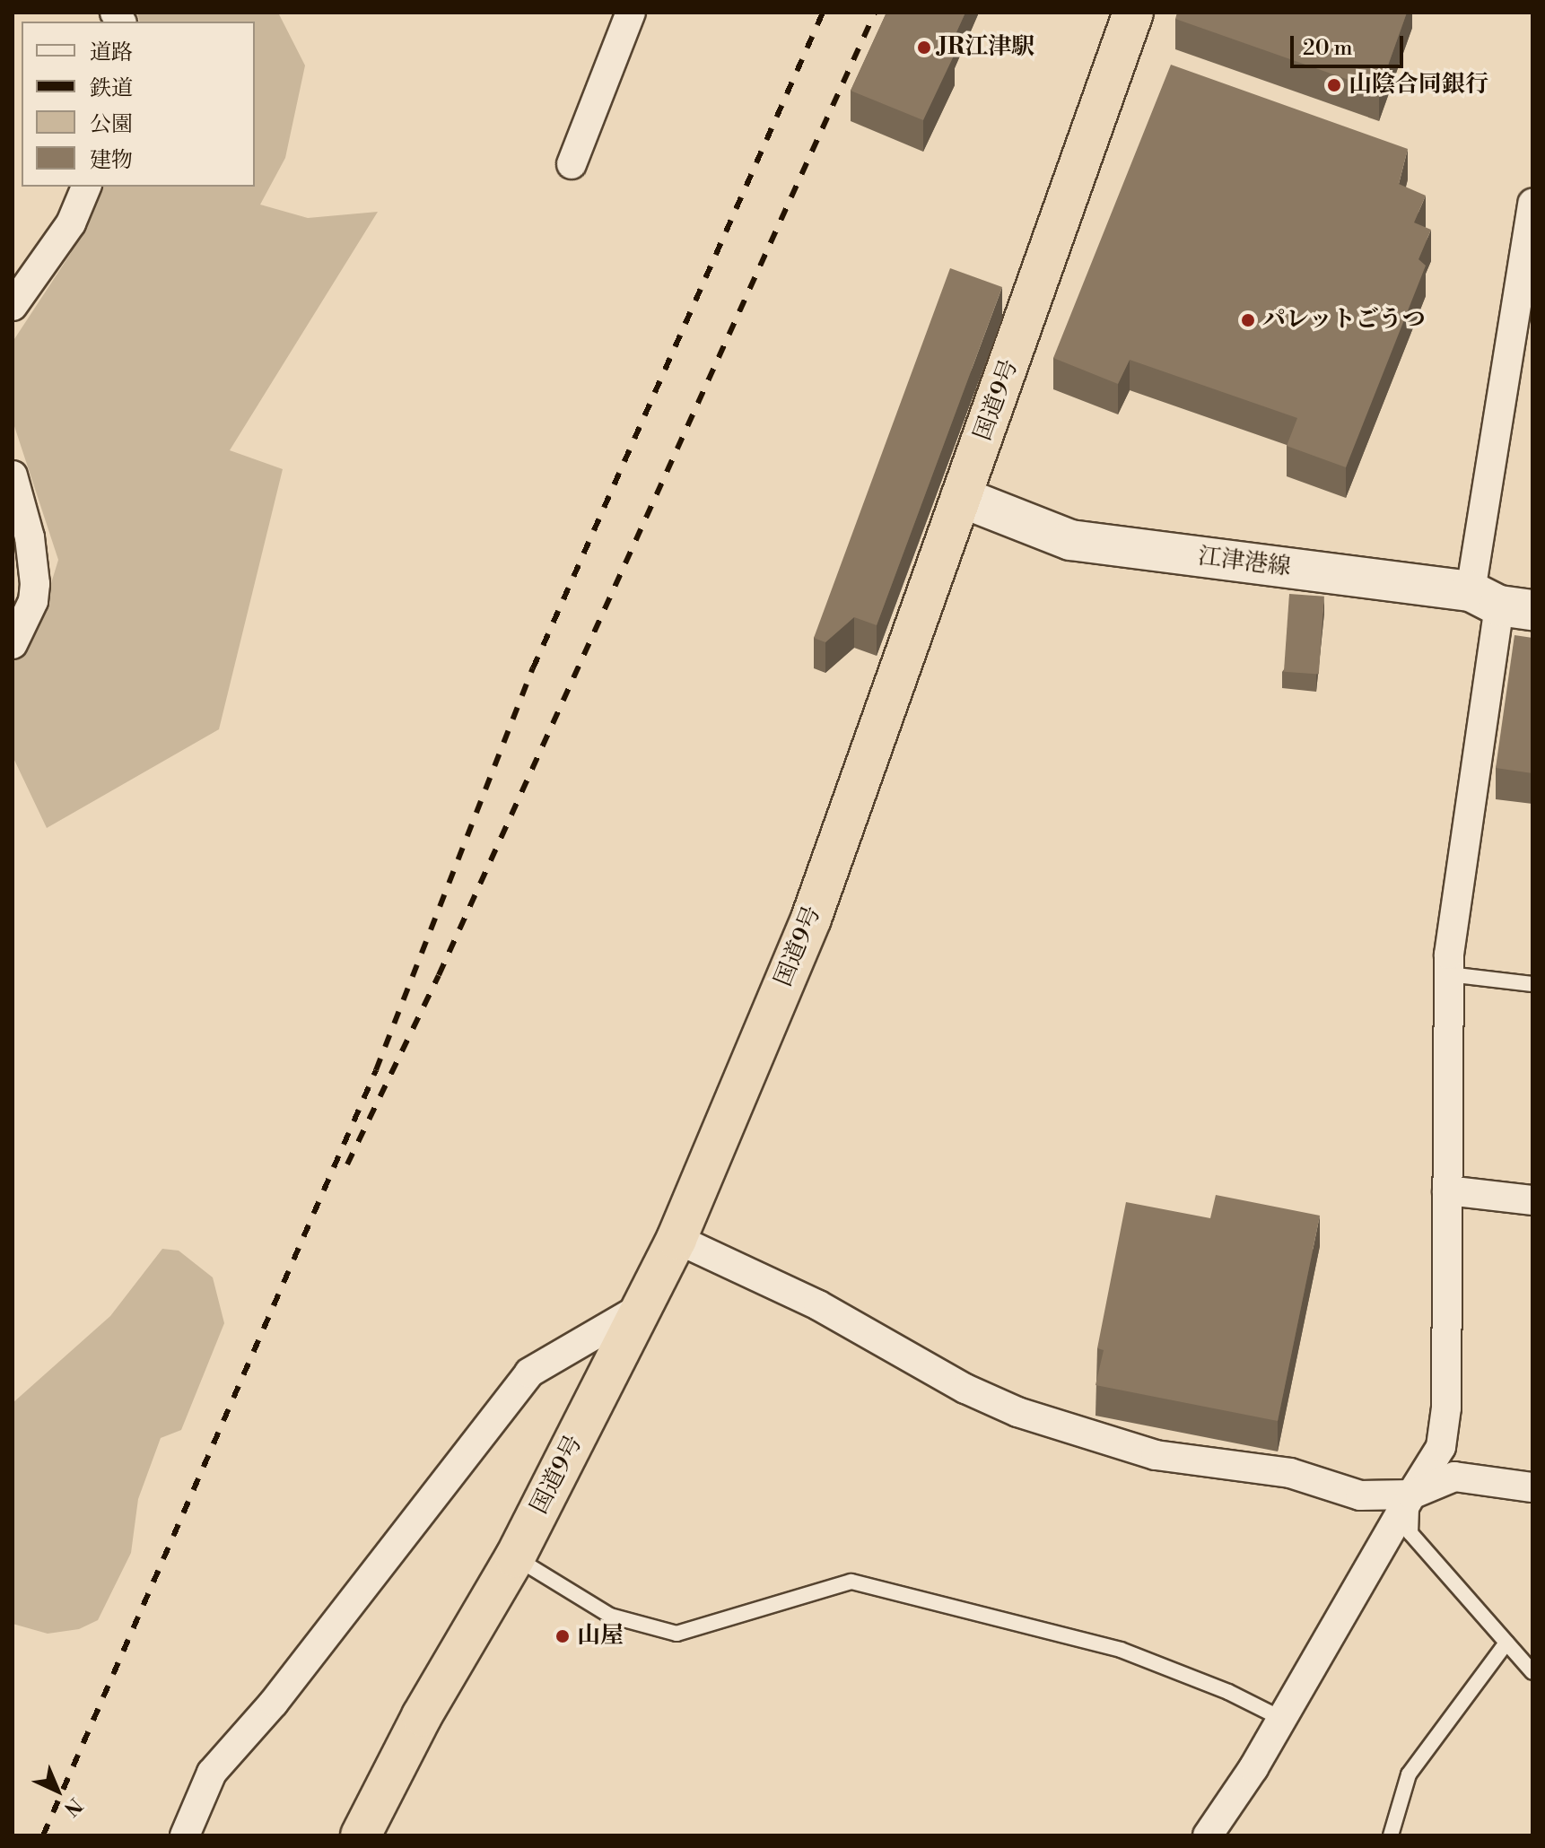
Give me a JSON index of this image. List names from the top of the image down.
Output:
{
  "streets": {
    "highway": ["国道9号"],
    "main road": ["江津港線"]
  },
  "crossings": [
    ["国道9号", "江津港線"]
  ],
  "places": [
    "JR江津駅",
    "山陰合同銀行",
    "パレットごうつ",
    "山屋"
  ],
  "legend": [
    "道路",
    "鉄道",
    "公園",
    "建物"
  ],
  "scale_bar": "20 m",
  "north": "bottom right"
}
